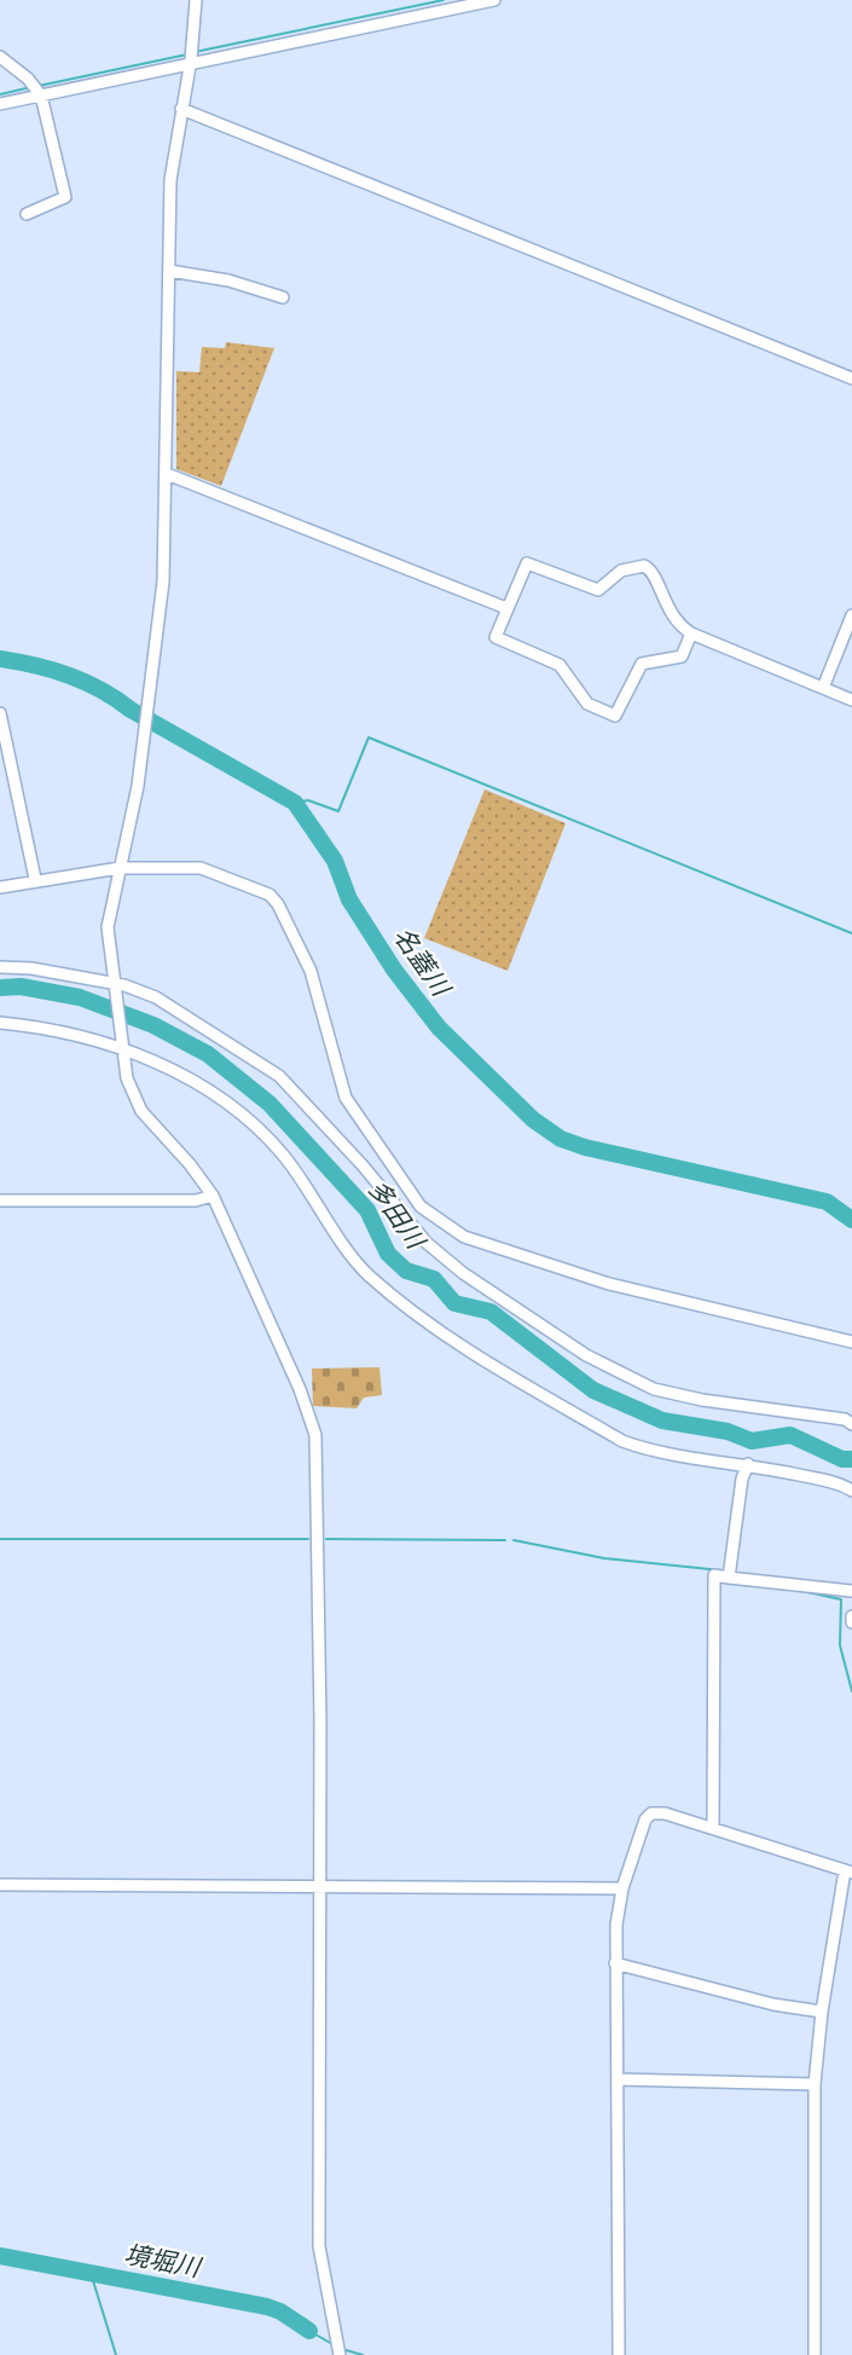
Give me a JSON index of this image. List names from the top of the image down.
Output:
{
  "water": ["名蓋川", "多田川", "境堀川"]
}
